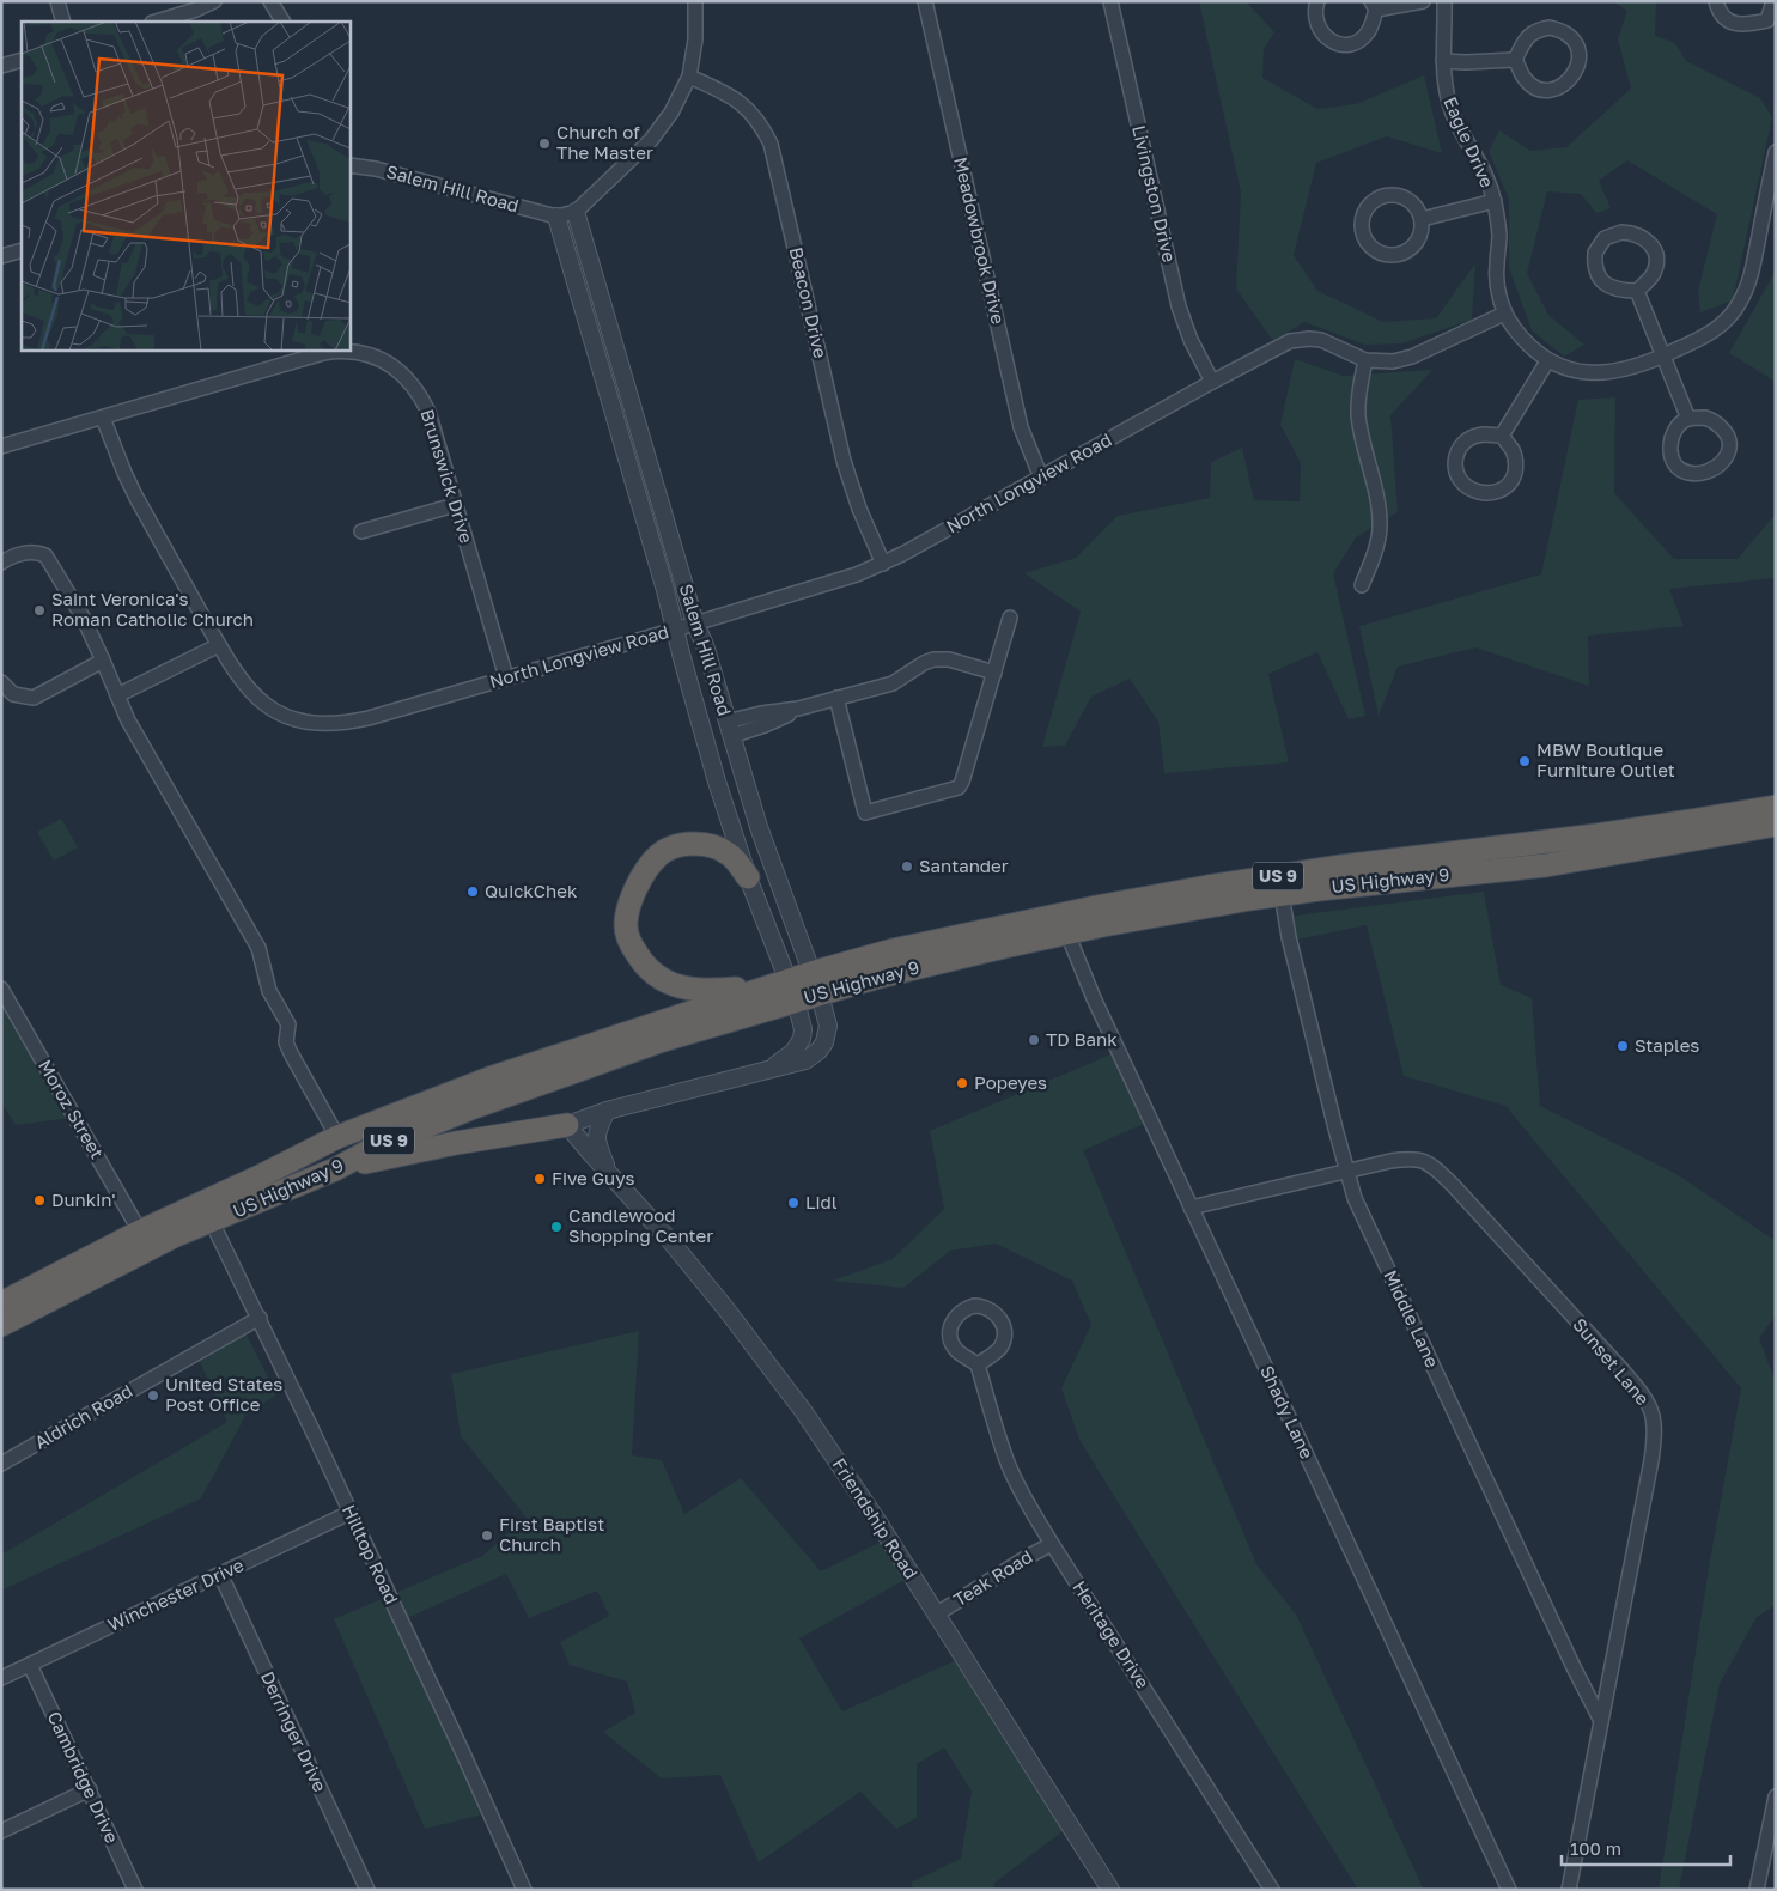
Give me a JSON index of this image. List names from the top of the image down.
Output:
{
  "streets": {
    "highway": ["US 9", "US Highway 9"],
    "street": [
      "Eagle Drive",
      "Salem Hill Road",
      "Livingston Drive",
      "Meadowbrook Drive",
      "Beacon Drive",
      "Brunswick Drive",
      "North Longview Road",
      "Moroz Street",
      "Middle Lane",
      "Sunset Lane",
      "Shady Lane",
      "Aldrich Road",
      "Friendship Road",
      "Hilltop Road",
      "Teak Road",
      "Winchester Drive",
      "Heritage Drive",
      "Derringer Drive",
      "Cambridge Drive"
    ]
  },
  "crossings": [
    ["Salem Hill Road", "North Longview Road"],
    ["Salem Hill Road", "US Highway 9"],
    ["Salem Hill Road", "Friendship Road"],
    ["Livingston Drive", "North Longview Road"],
    ["Meadowbrook Drive", "North Longview Road"],
    ["Beacon Drive", "North Longview Road"],
    ["Brunswick Drive", "North Longview Road"],
    ["US Highway 9", "Moroz Street"],
    ["US Highway 9", "Middle Lane"],
    ["US Highway 9", "Shady Lane"],
    ["US Highway 9", "Hilltop Road"],
    ["Middle Lane", "Sunset Lane"],
    ["Sunset Lane", "Shady Lane"],
    ["Aldrich Road", "Hilltop Road"],
    ["Friendship Road", "Teak Road"],
    ["Hilltop Road", "Winchester Drive"],
    ["Teak Road", "Heritage Drive"],
    ["Winchester Drive", "Derringer Drive"],
    ["Winchester Drive", "Cambridge Drive"]
  ],
  "places": [
    "Church of The Master",
    "Saint Veronica's Roman Catholic Church",
    "MBW Boutique Furniture Outlet",
    "Santander",
    "QuickChek",
    "TD Bank",
    "Staples",
    "Popeyes",
    "Five Guys",
    "Dunkin'",
    "Lidl",
    "Candlewood Shopping Center",
    "United States Post Office",
    "First Baptist Church"
  ],
  "scale_bar": "100 m"
}
